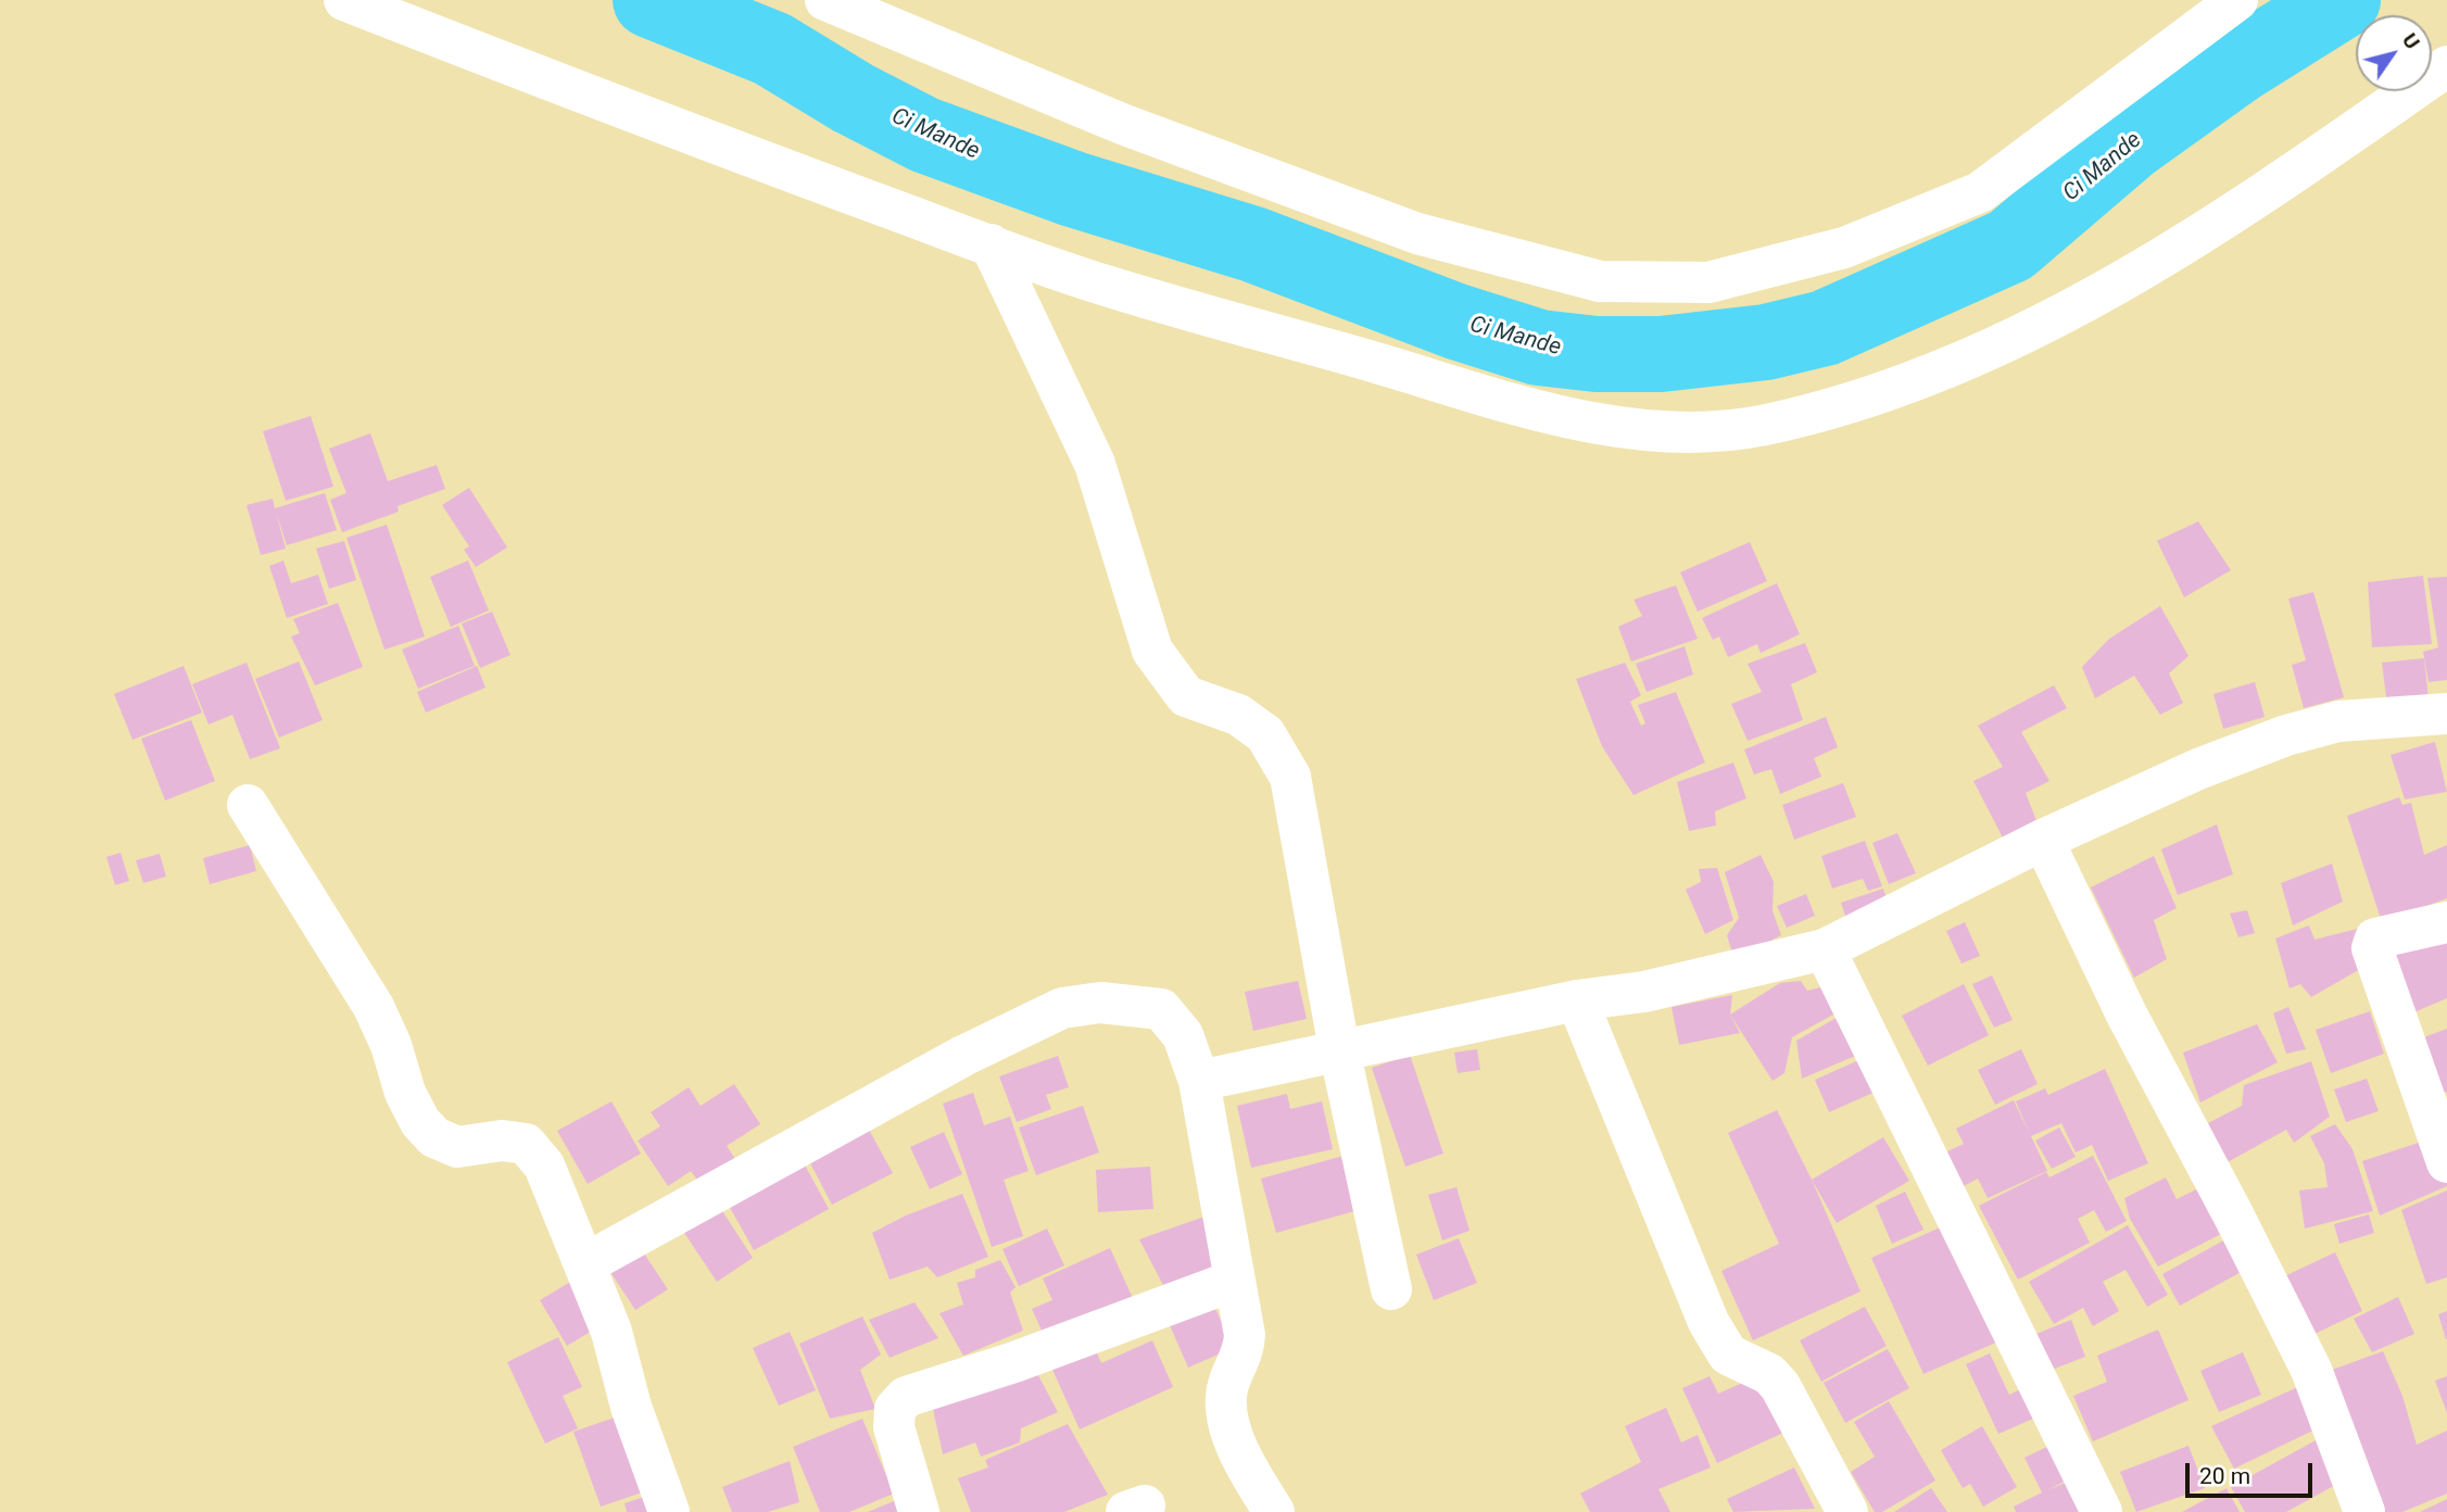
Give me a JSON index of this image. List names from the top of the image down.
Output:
{
  "water": ["Ci Mande"],
  "scale_bar": "20 m",
  "north": "top right"
}
